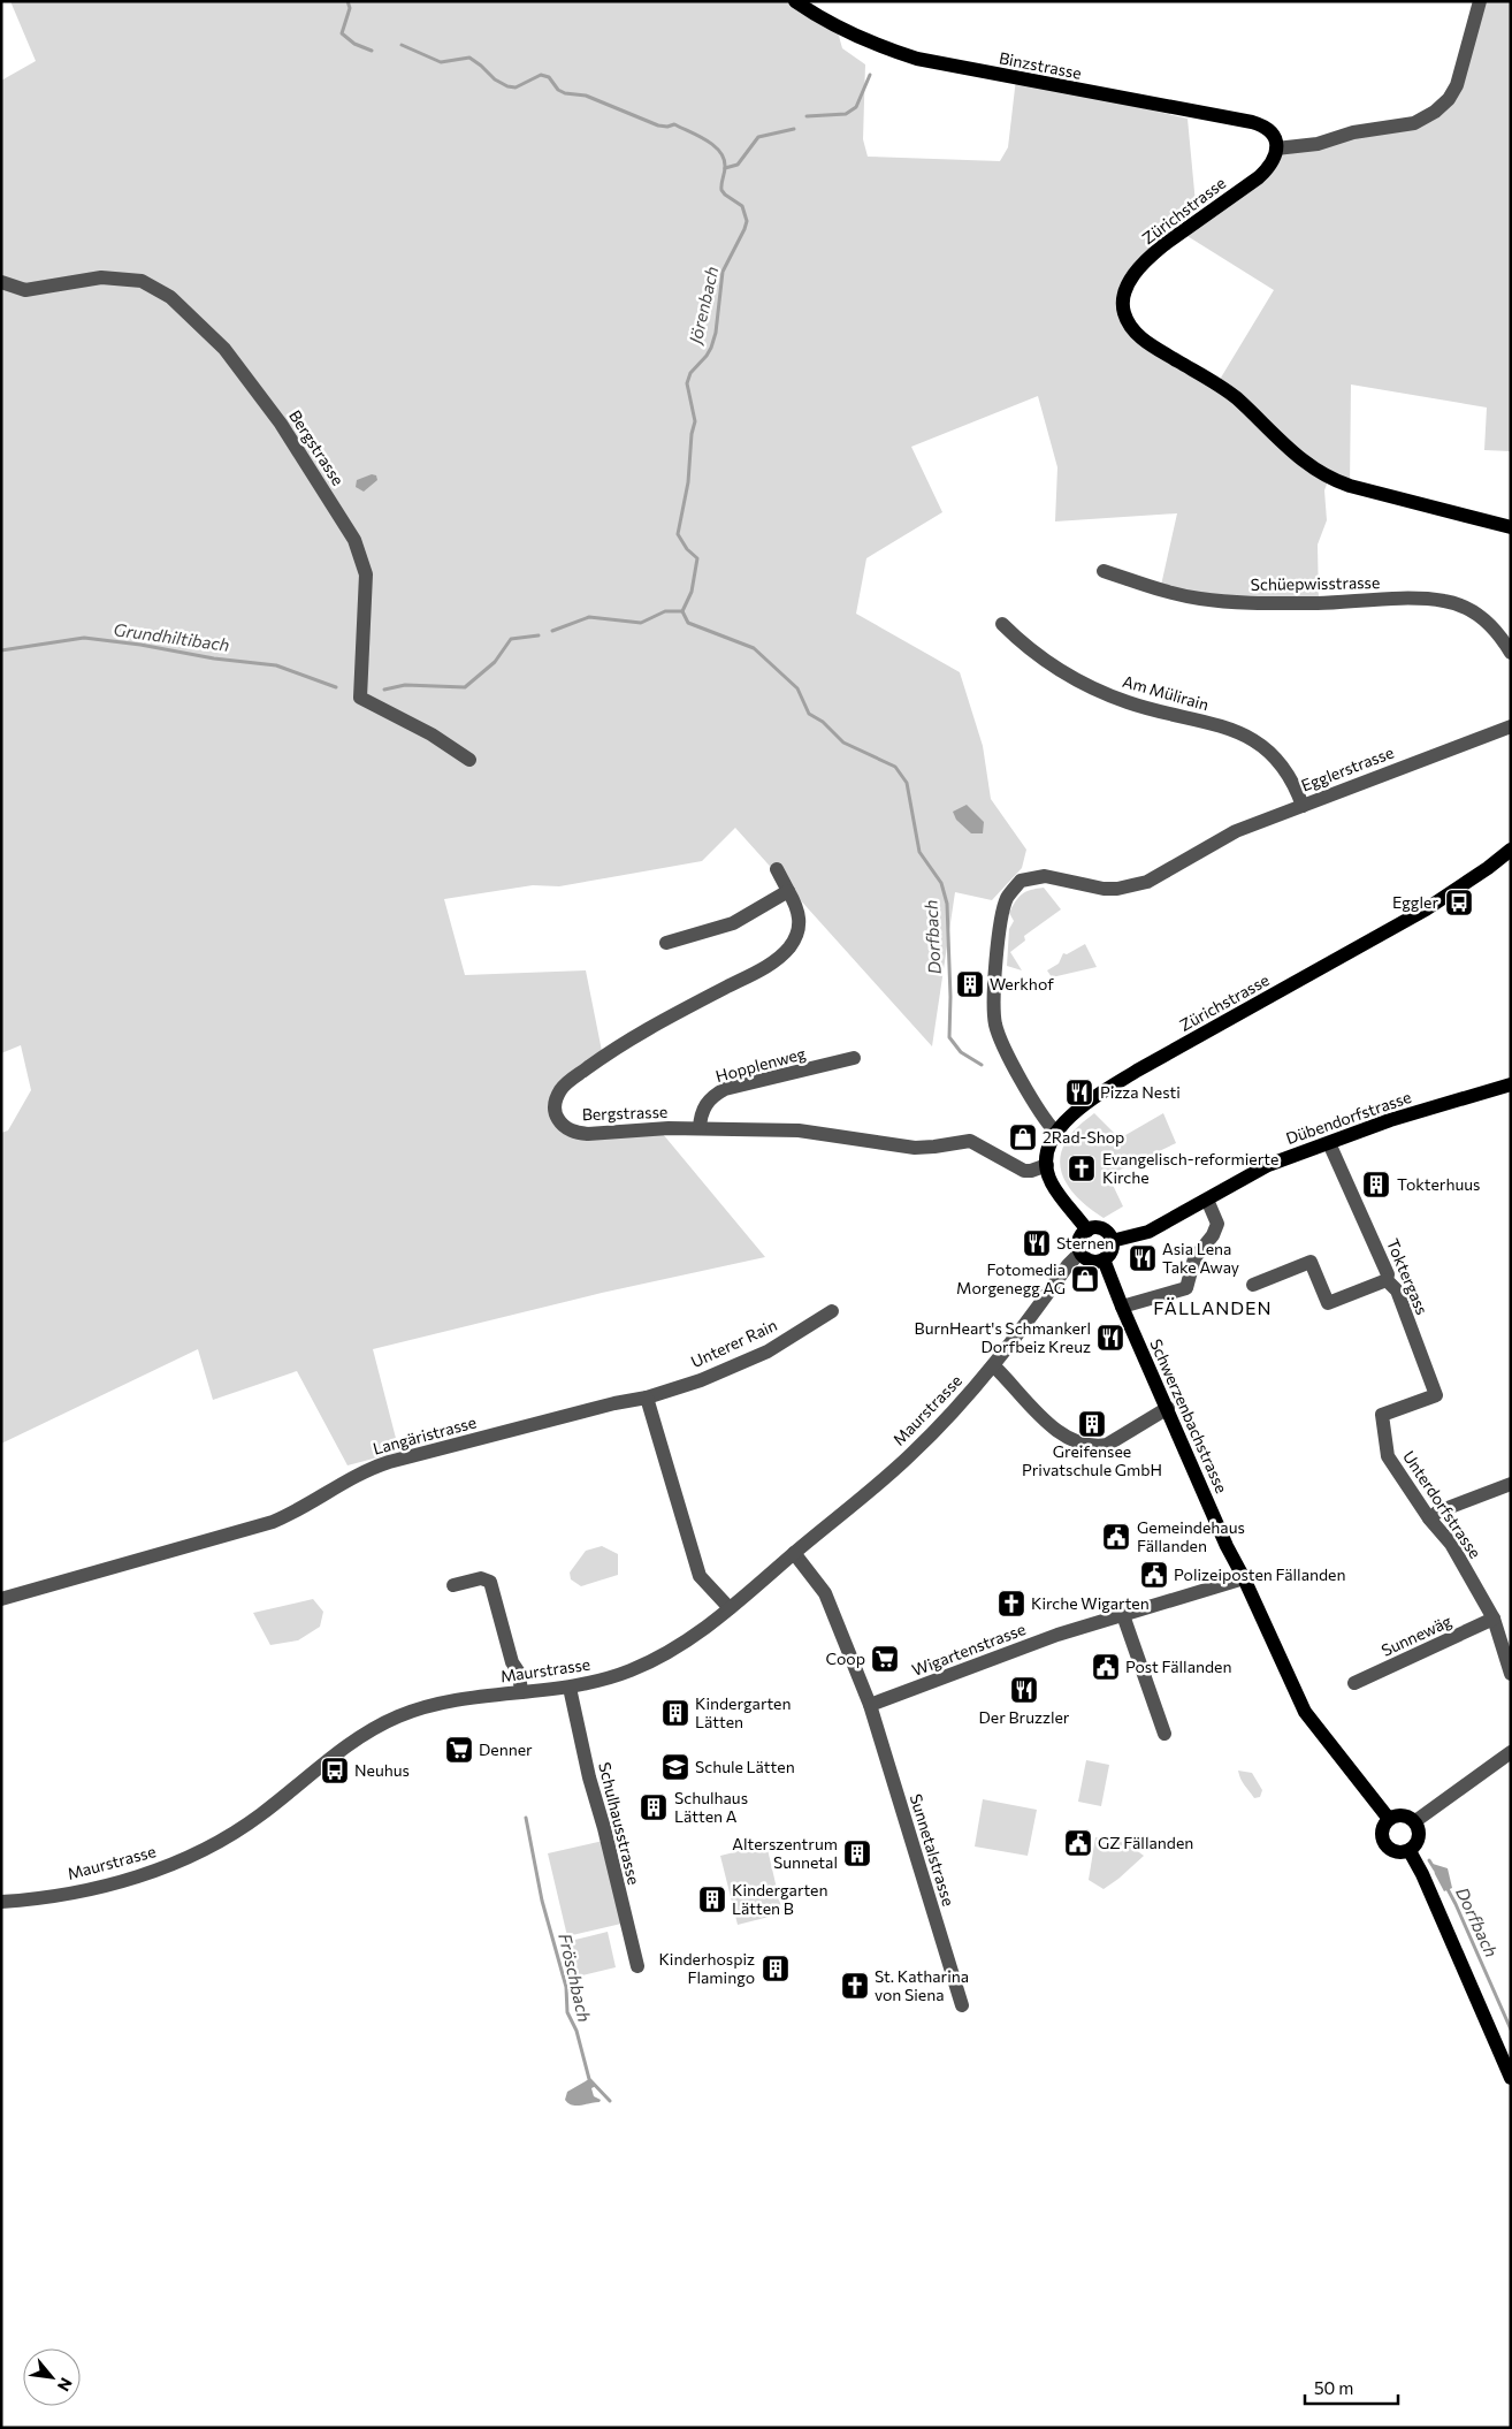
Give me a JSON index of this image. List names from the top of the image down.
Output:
{
  "streets": {
    "main road": [
      "Binzstrasse",
      "Zürichstrasse",
      "Dübendorfstrasse",
      "Schwerzenbachstrasse"
    ],
    "street": [
      "Bergstrasse",
      "Schüepwisstrasse",
      "Am Mülirain",
      "Egglerstrasse",
      "Hopplenweg",
      "Toktergass",
      "Unterer Rain",
      "Maurstrasse",
      "Langäristrasse",
      "Unterdorfstrasse",
      "Sunnewäg",
      "Wigartenstrasse",
      "Schulhausstrasse",
      "Sunnetalstrasse"
    ]
  },
  "crossings": [
    ["Binzstrasse", "Zürichstrasse"],
    ["Zürichstrasse", "Egglerstrasse"],
    ["Bergstrasse", "Hopplenweg"],
    ["Am Mülirain", "Egglerstrasse"],
    ["Dübendorfstrasse", "Toktergass"],
    ["Dübendorfstrasse", "Maurstrasse"],
    ["Dübendorfstrasse", "Schwerzenbachstrasse"],
    ["Toktergass", "Unterdorfstrasse"],
    ["Unterer Rain", "Langäristrasse"],
    ["Maurstrasse", "Schwerzenbachstrasse"],
    ["Maurstrasse", "Schulhausstrasse"],
    ["Schwerzenbachstrasse", "Wigartenstrasse"],
    ["Unterdorfstrasse", "Sunnewäg"],
    ["Wigartenstrasse", "Sunnetalstrasse"]
  ],
  "districts": ["FÄLLANDEN"],
  "water": [
    "Jörenbach",
    "Grundhiltibach",
    "Dorfbach",
    "Fröschbach"
  ],
  "places": {
    "bus stop": ["Eggler", "Neuhus"],
    "building": [
      "Werkhof",
      "Tokterhuus",
      "Greifensee Privatschule GmbH",
      "Kindergarten Lätten",
      "Schulhaus Lätten A",
      "Alterszentrum Sunnetal",
      "Kindergarten Lätten B",
      "Kinderhospiz Flamingo"
    ],
    "restaurant": [
      "Pizza Nesti",
      "Sternen",
      "Asia Lena Take Away",
      "BurnHeart's Schmankerl Dorfbeiz Kreuz",
      "Der Bruzzler"
    ],
    "shop": ["2Rad-Shop", "Fotomedia Morgenegg AG"],
    "church": ["Evangelisch-reformierte Kirche", "Kirche Wigarten", "St. Katharina von Siena"],
    "public building": [
      "Gemeindehaus Fällanden",
      "Polizeiposten Fällanden",
      "Post Fällanden",
      "GZ Fällanden"
    ],
    "supermarket": ["Coop", "Denner"],
    "school or university": ["Schule Lätten"]
  },
  "scale_bar": "50 m",
  "north": "bottom right"
}
